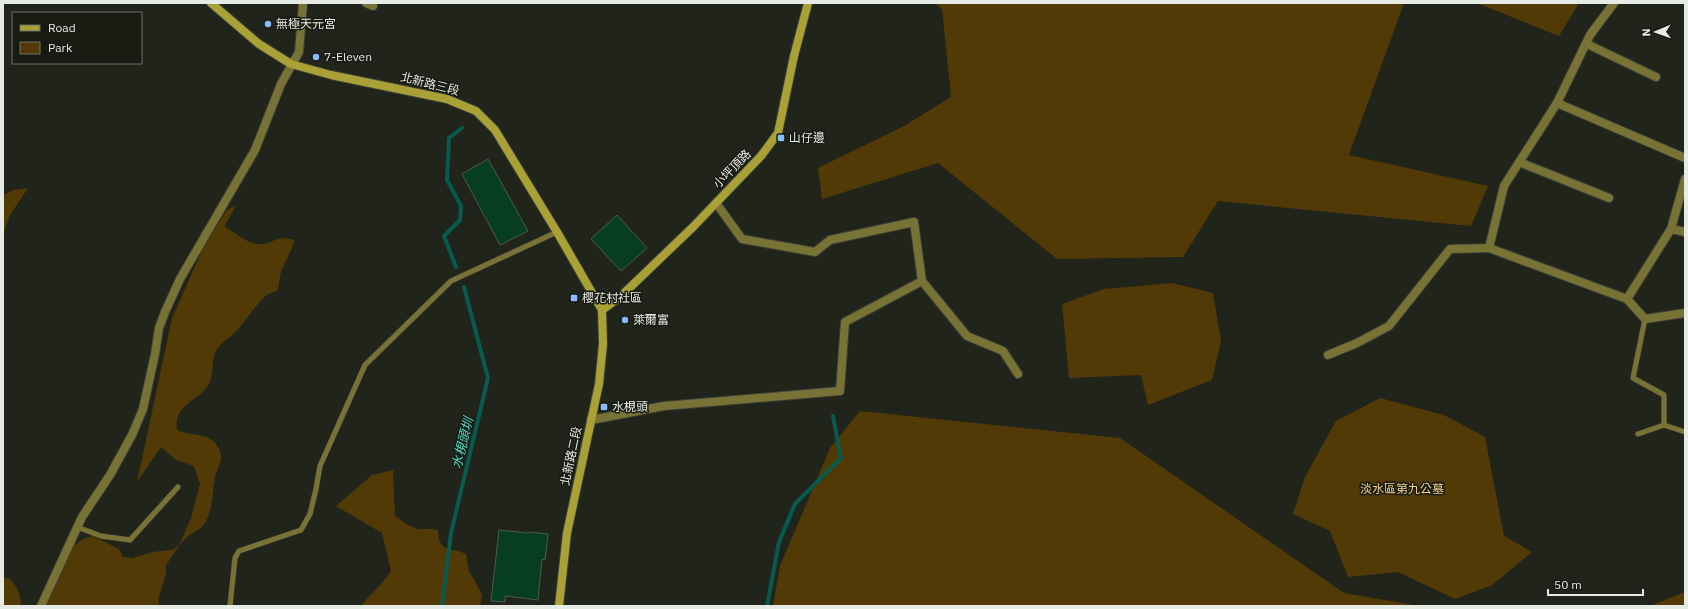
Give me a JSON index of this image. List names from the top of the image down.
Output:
{
  "streets": {
    "main road": ["北新路三段", "小坪頂路", "北新路二段"]
  },
  "crossings": [
    ["北新路三段", "小坪頂路"],
    ["北新路三段", "北新路二段"],
    ["小坪頂路", "北新路二段"]
  ],
  "water": ["水梘頭圳"],
  "parks": ["淡水區第九公墓"],
  "places": {
    "other": ["無極天元宮", "7-Eleven", "萊爾富"],
    "transit": ["山仔邊", "櫻花村社區", "水梘頭"]
  },
  "legend": ["Road", "Park"],
  "scale_bar": "50 m",
  "north": "left"
}
